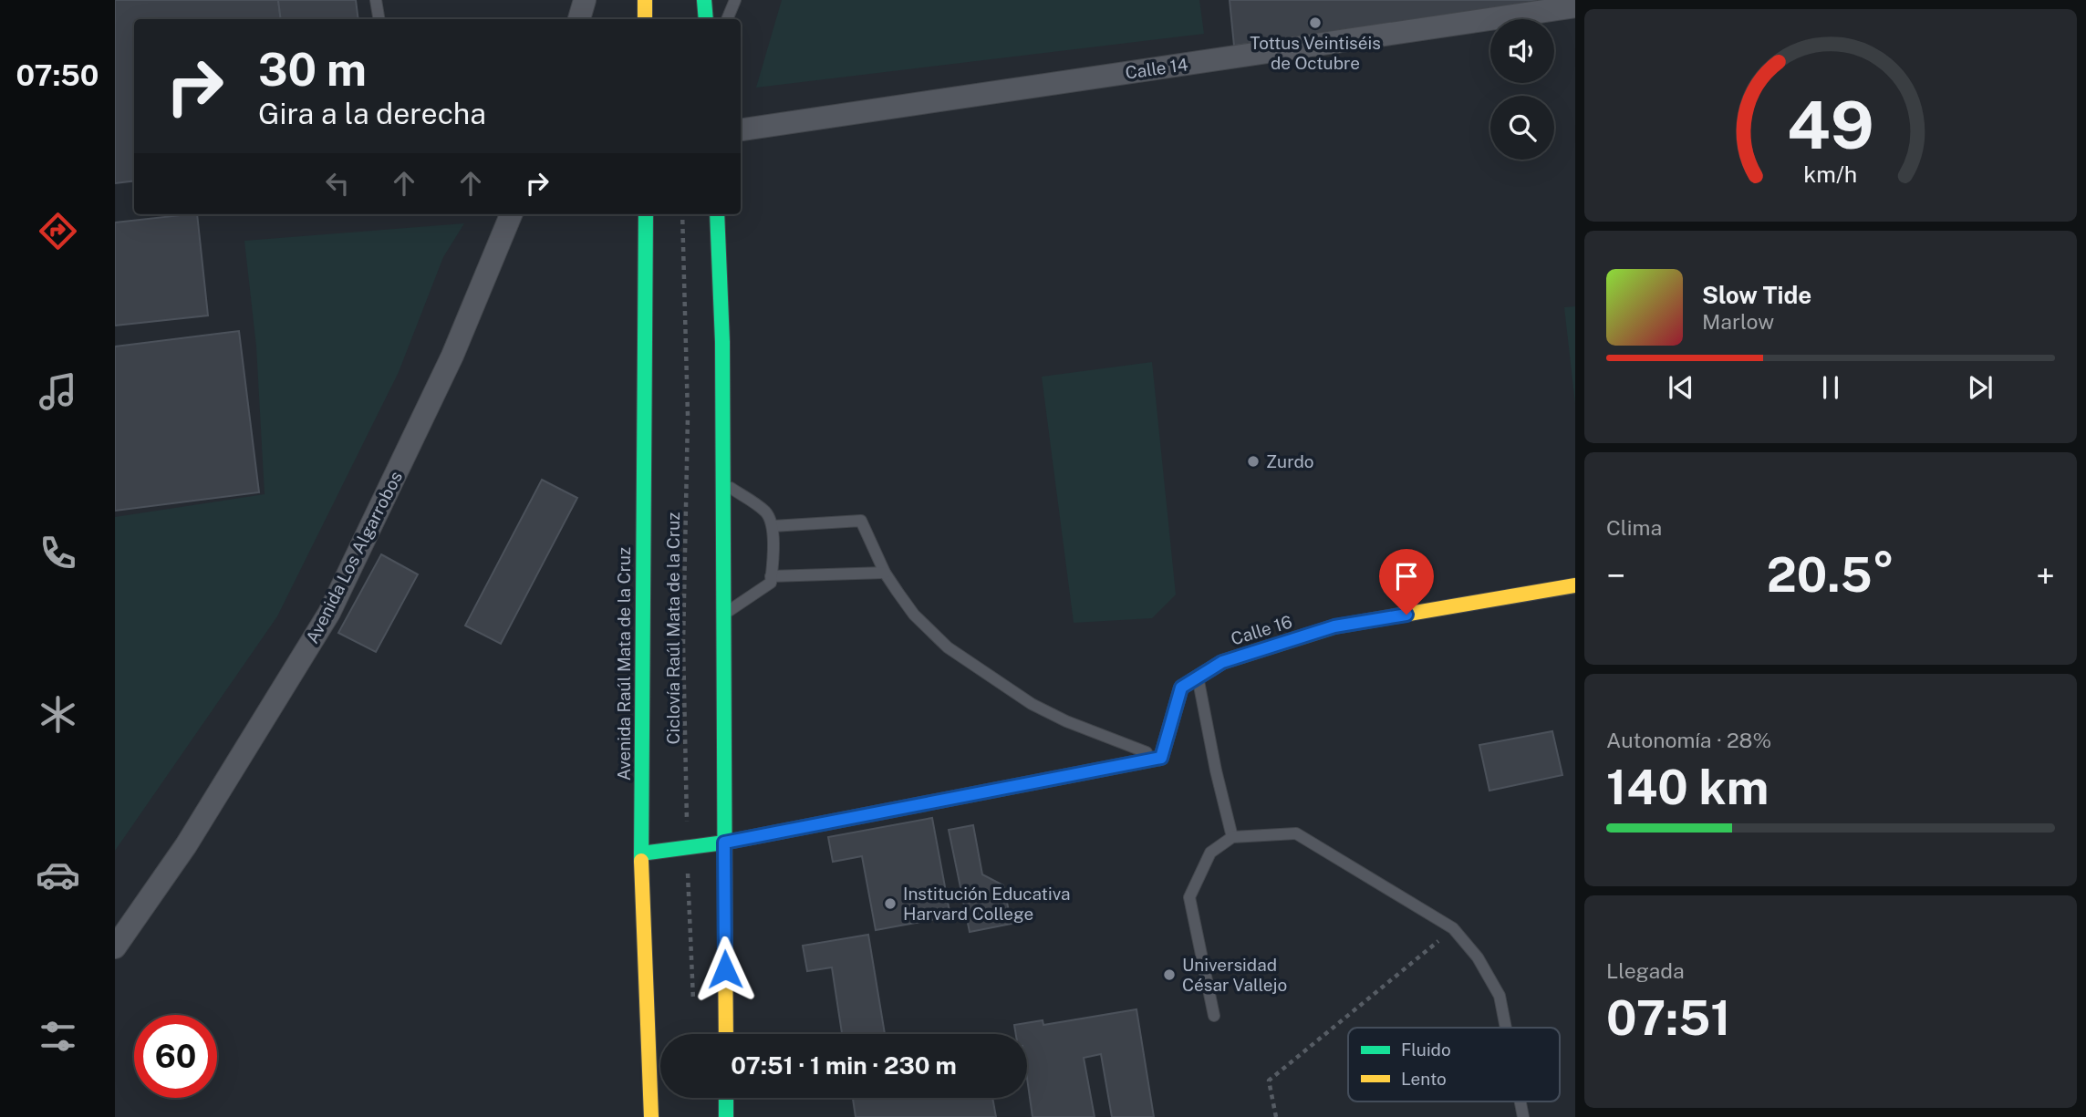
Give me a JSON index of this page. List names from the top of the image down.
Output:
{
  "streets": {
    "main road": ["Calle 16", "Avenida Raúl Mata de la Cruz"],
    "street": ["Calle 14", "Avenida Los Algarrobos"],
    "path": ["Ciclovía Raúl Mata de la Cruz"]
  },
  "places": [
    "Tottus Veintiséis de Octubre",
    "Zurdo",
    "Institución Educativa Harvard College",
    "Universidad César Vallejo"
  ],
  "legend": ["Fluido", "Lento"],
  "page": {
    "tabs": "07:50",
    "turn": ["30 m", "Gira a la derecha"],
    "song": ["Slow Tide", "Marlow"],
    "tile": [
      "Clima",
      ["Autonomía · 28%", "140 km"],
      ["Llegada", "07:51"]
    ],
    "heat": ["−", "20.5°", "+"],
    "limit": "60",
    "trip": "07:51 · 1 min · 230 m",
    "gauge": ["49", "km/h"]
  }
}
